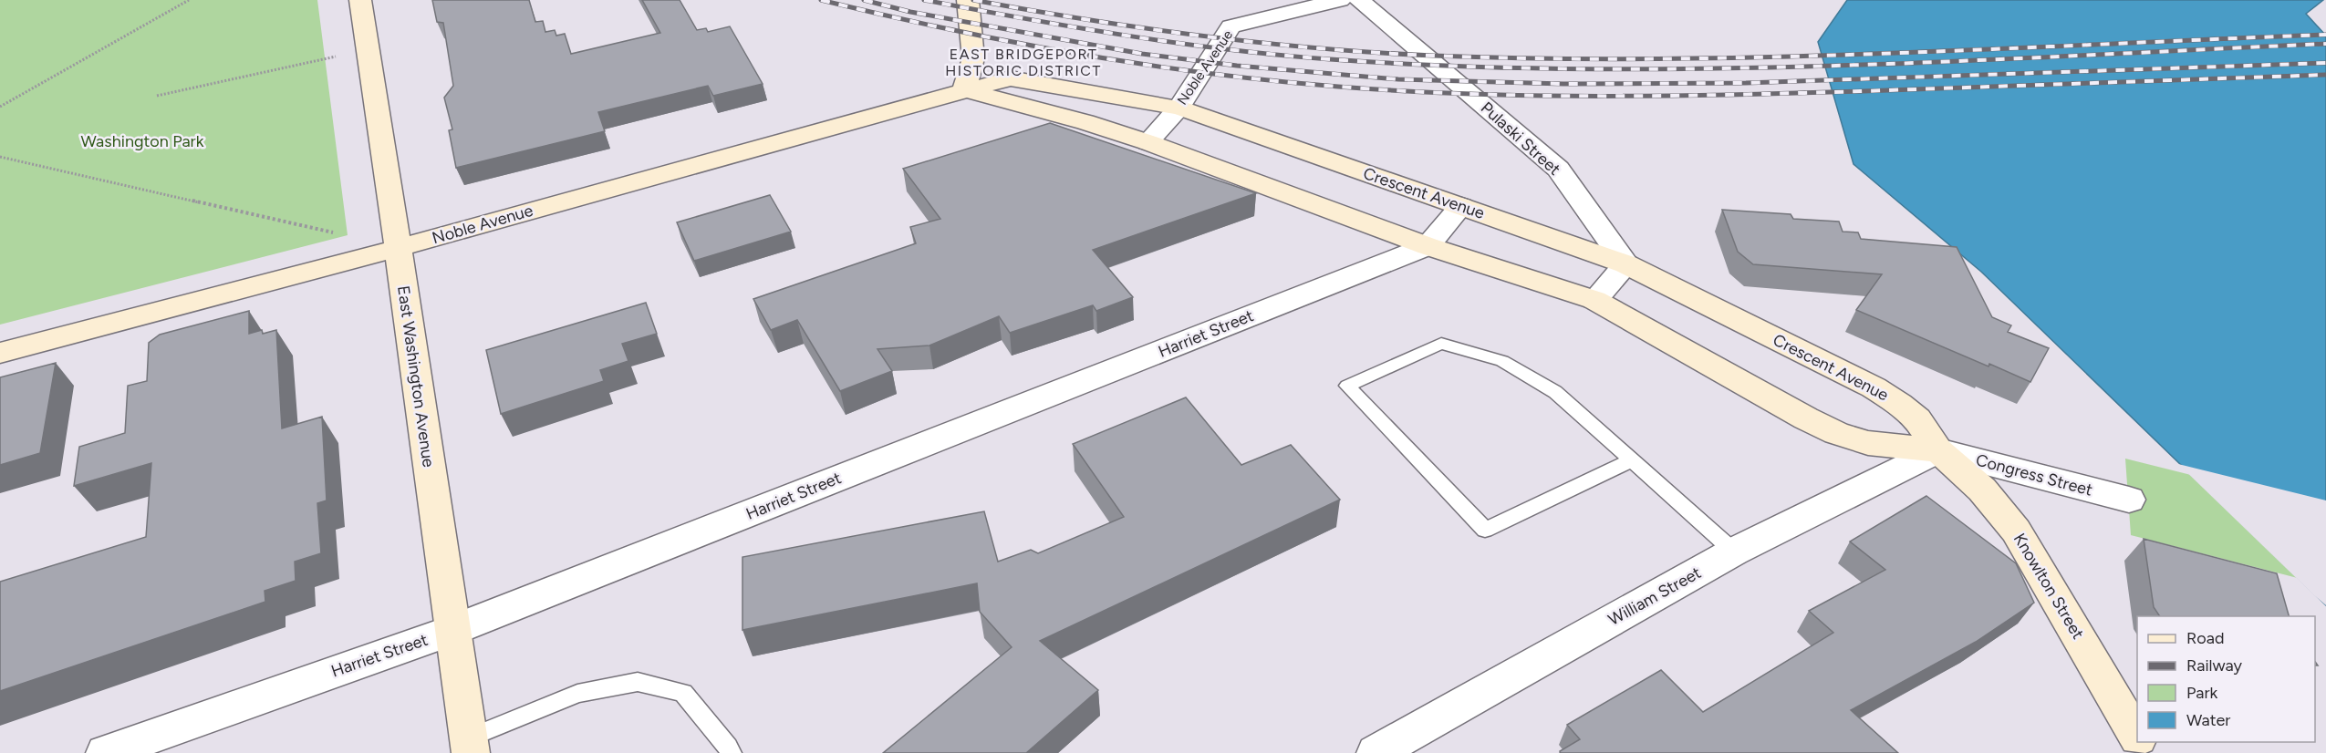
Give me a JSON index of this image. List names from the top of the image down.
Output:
{
  "streets": {
    "main road": [
      "Noble Avenue",
      "Crescent Avenue",
      "East Washington Avenue",
      "Knowlton Street"
    ],
    "street": [
      "Pulaski Street",
      "Harriet Street",
      "Congress Street",
      "William Street"
    ]
  },
  "crossings": [
    ["Noble Avenue", "Crescent Avenue"],
    ["Noble Avenue", "East Washington Avenue"],
    ["Pulaski Street", "Crescent Avenue"],
    ["Crescent Avenue", "Harriet Street"],
    ["Crescent Avenue", "Congress Street"],
    ["Crescent Avenue", "Knowlton Street"],
    ["Crescent Avenue", "William Street"],
    ["Harriet Street", "East Washington Avenue"],
    ["Congress Street", "Knowlton Street"],
    ["Congress Street", "William Street"],
    ["Knowlton Street", "William Street"]
  ],
  "districts": ["EAST BRIDGEPORT HISTORIC DISTRICT"],
  "parks": ["Washington Park"],
  "legend": [
    "Road",
    "Railway",
    "Park",
    "Water"
  ]
}
